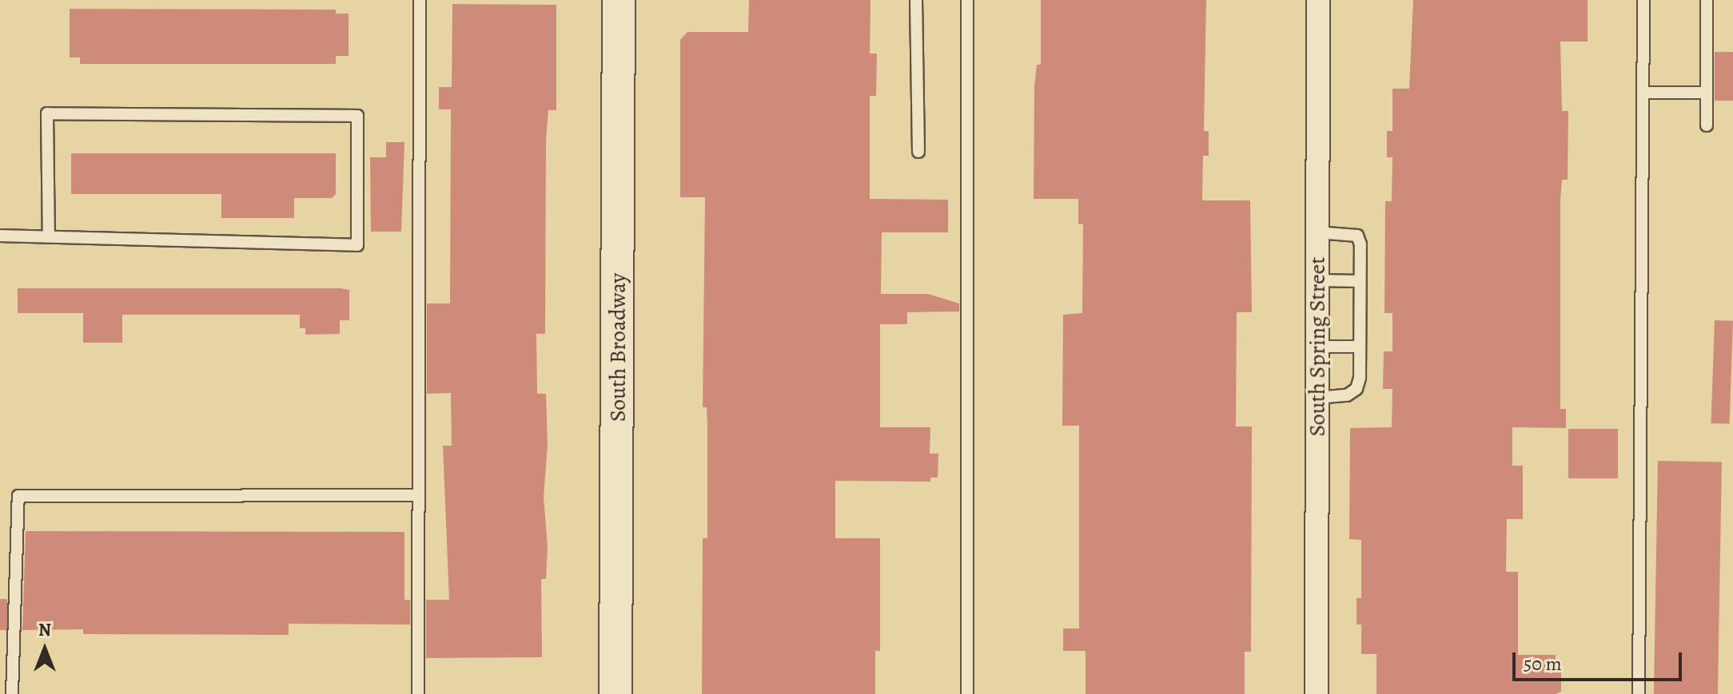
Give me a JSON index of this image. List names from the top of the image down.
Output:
{
  "streets": {
    "main road": ["South Broadway"],
    "street": ["South Spring Street"]
  },
  "scale_bar": "50 m",
  "north": "top"
}
